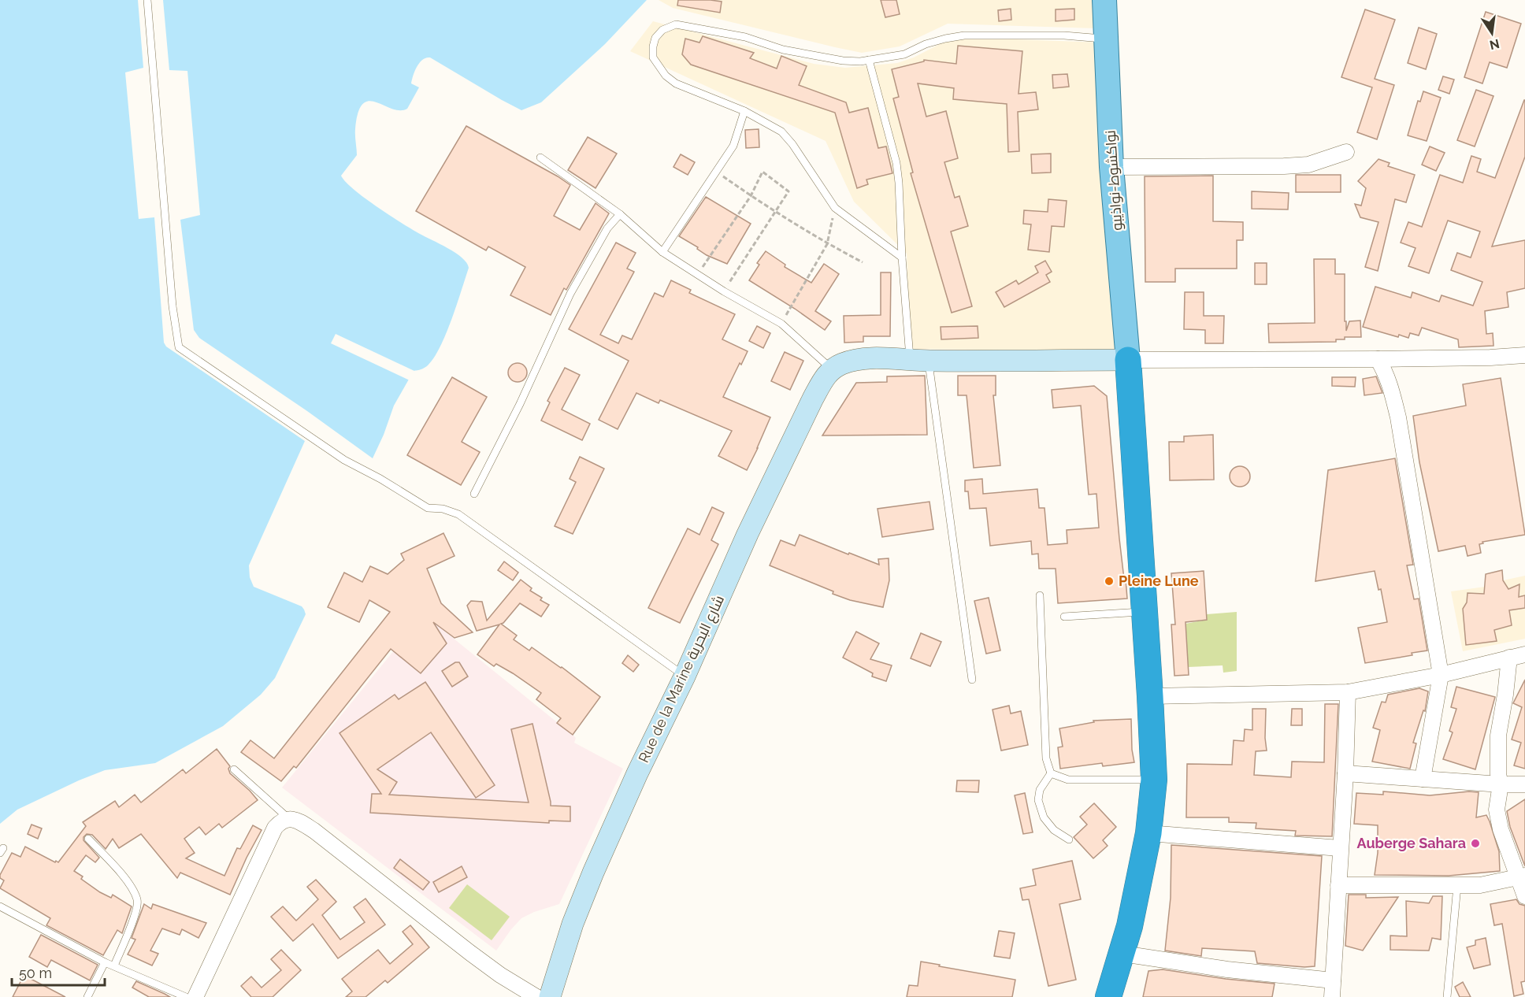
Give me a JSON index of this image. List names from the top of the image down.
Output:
{
  "streets": {
    "main road": ["نواكشوط-نواذيبو"],
    "street": ["Rue de la Marine شارع البحرية"]
  },
  "places": ["Pleine Lune", "Auberge Sahara"],
  "scale_bar": "50 m",
  "north": "bottom"
}
